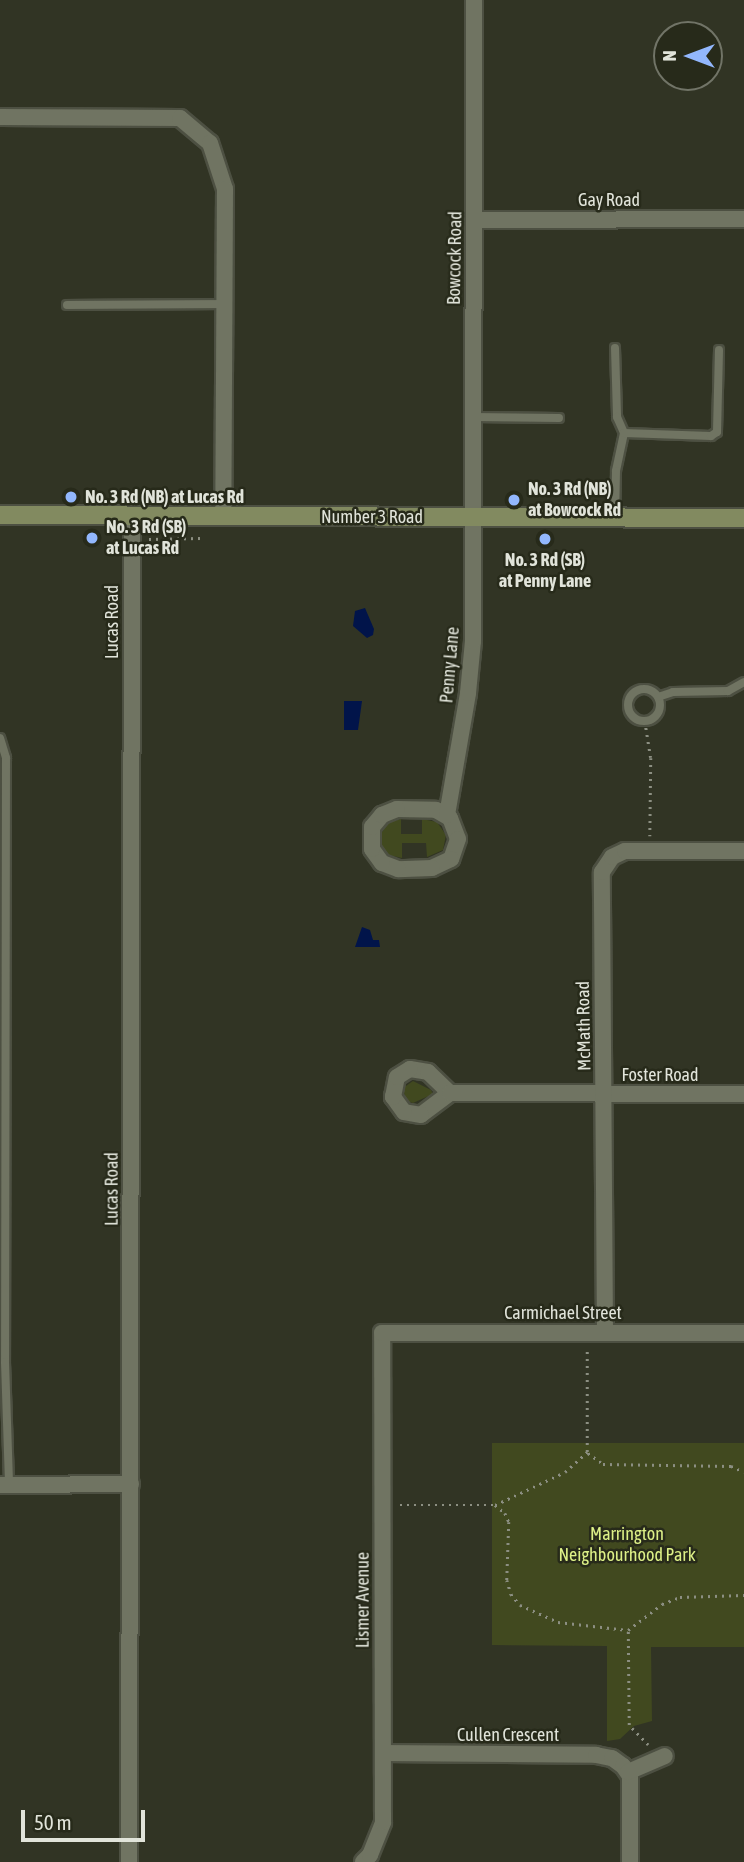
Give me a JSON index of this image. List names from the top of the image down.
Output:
{
  "streets": {
    "main road": ["Number 3 Road"],
    "street": [
      "Gay Road",
      "Bowcock Road",
      "Lucas Road",
      "Penny Lane",
      "McMath Road",
      "Foster Road",
      "Carmichael Street",
      "Lismer Avenue",
      "Cullen Crescent"
    ]
  },
  "crossings": [
    ["Gay Road", "Bowcock Road"],
    ["Bowcock Road", "Number 3 Road"],
    ["Bowcock Road", "Penny Lane"],
    ["Number 3 Road", "Lucas Road"],
    ["Number 3 Road", "Penny Lane"],
    ["McMath Road", "Foster Road"],
    ["McMath Road", "Carmichael Street"],
    ["Carmichael Street", "Lismer Avenue"],
    ["Lismer Avenue", "Cullen Crescent"]
  ],
  "parks": ["Marrington Neighbourhood Park"],
  "places": [
    "No. 3 Rd (NB) at Lucas Rd",
    "No. 3 Rd (NB) at Bowcock Rd",
    "No. 3 Rd (SB) at Lucas Rd",
    "No. 3 Rd (SB) at Penny Lane"
  ],
  "scale_bar": "50 m",
  "north": "left"
}
